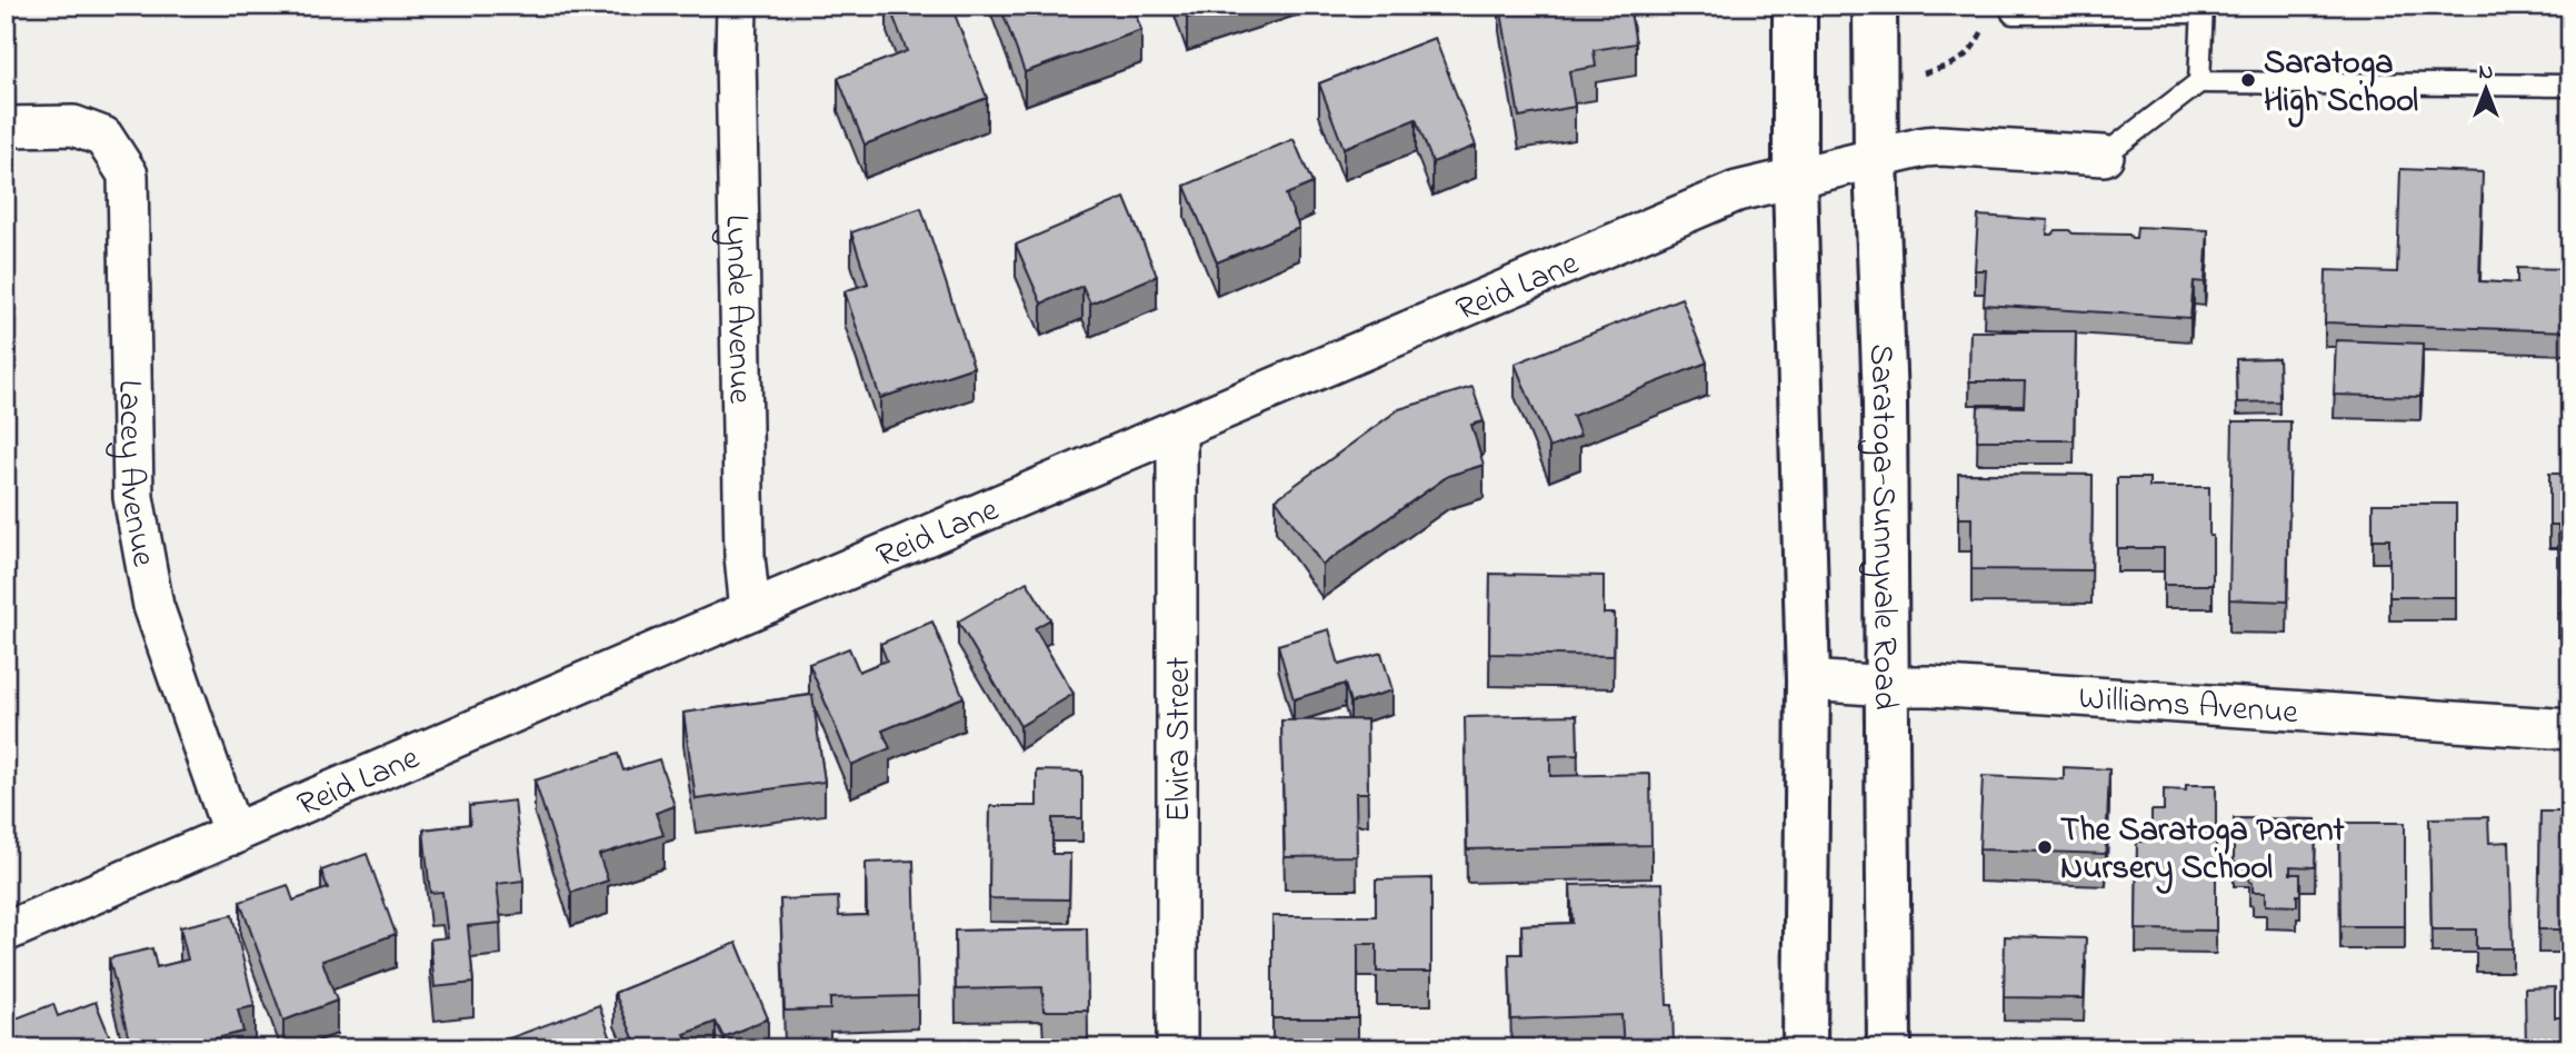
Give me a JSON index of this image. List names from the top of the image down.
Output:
{
  "streets": {
    "main road": ["Saratoga-Sunnyvale Road"],
    "street": [
      "Reid Lane",
      "Lynde Avenue",
      "Lacey Avenue",
      "Williams Avenue",
      "Elvira Street"
    ]
  },
  "crossings": [
    ["Reid Lane", "Lynde Avenue"],
    ["Reid Lane", "Lacey Avenue"],
    ["Reid Lane", "Saratoga-Sunnyvale Road"],
    ["Reid Lane", "Elvira Street"],
    ["Saratoga-Sunnyvale Road", "Williams Avenue"]
  ],
  "places": ["Saratoga High School", "The Saratoga Parent Nursery School"],
  "north": "top"
}
